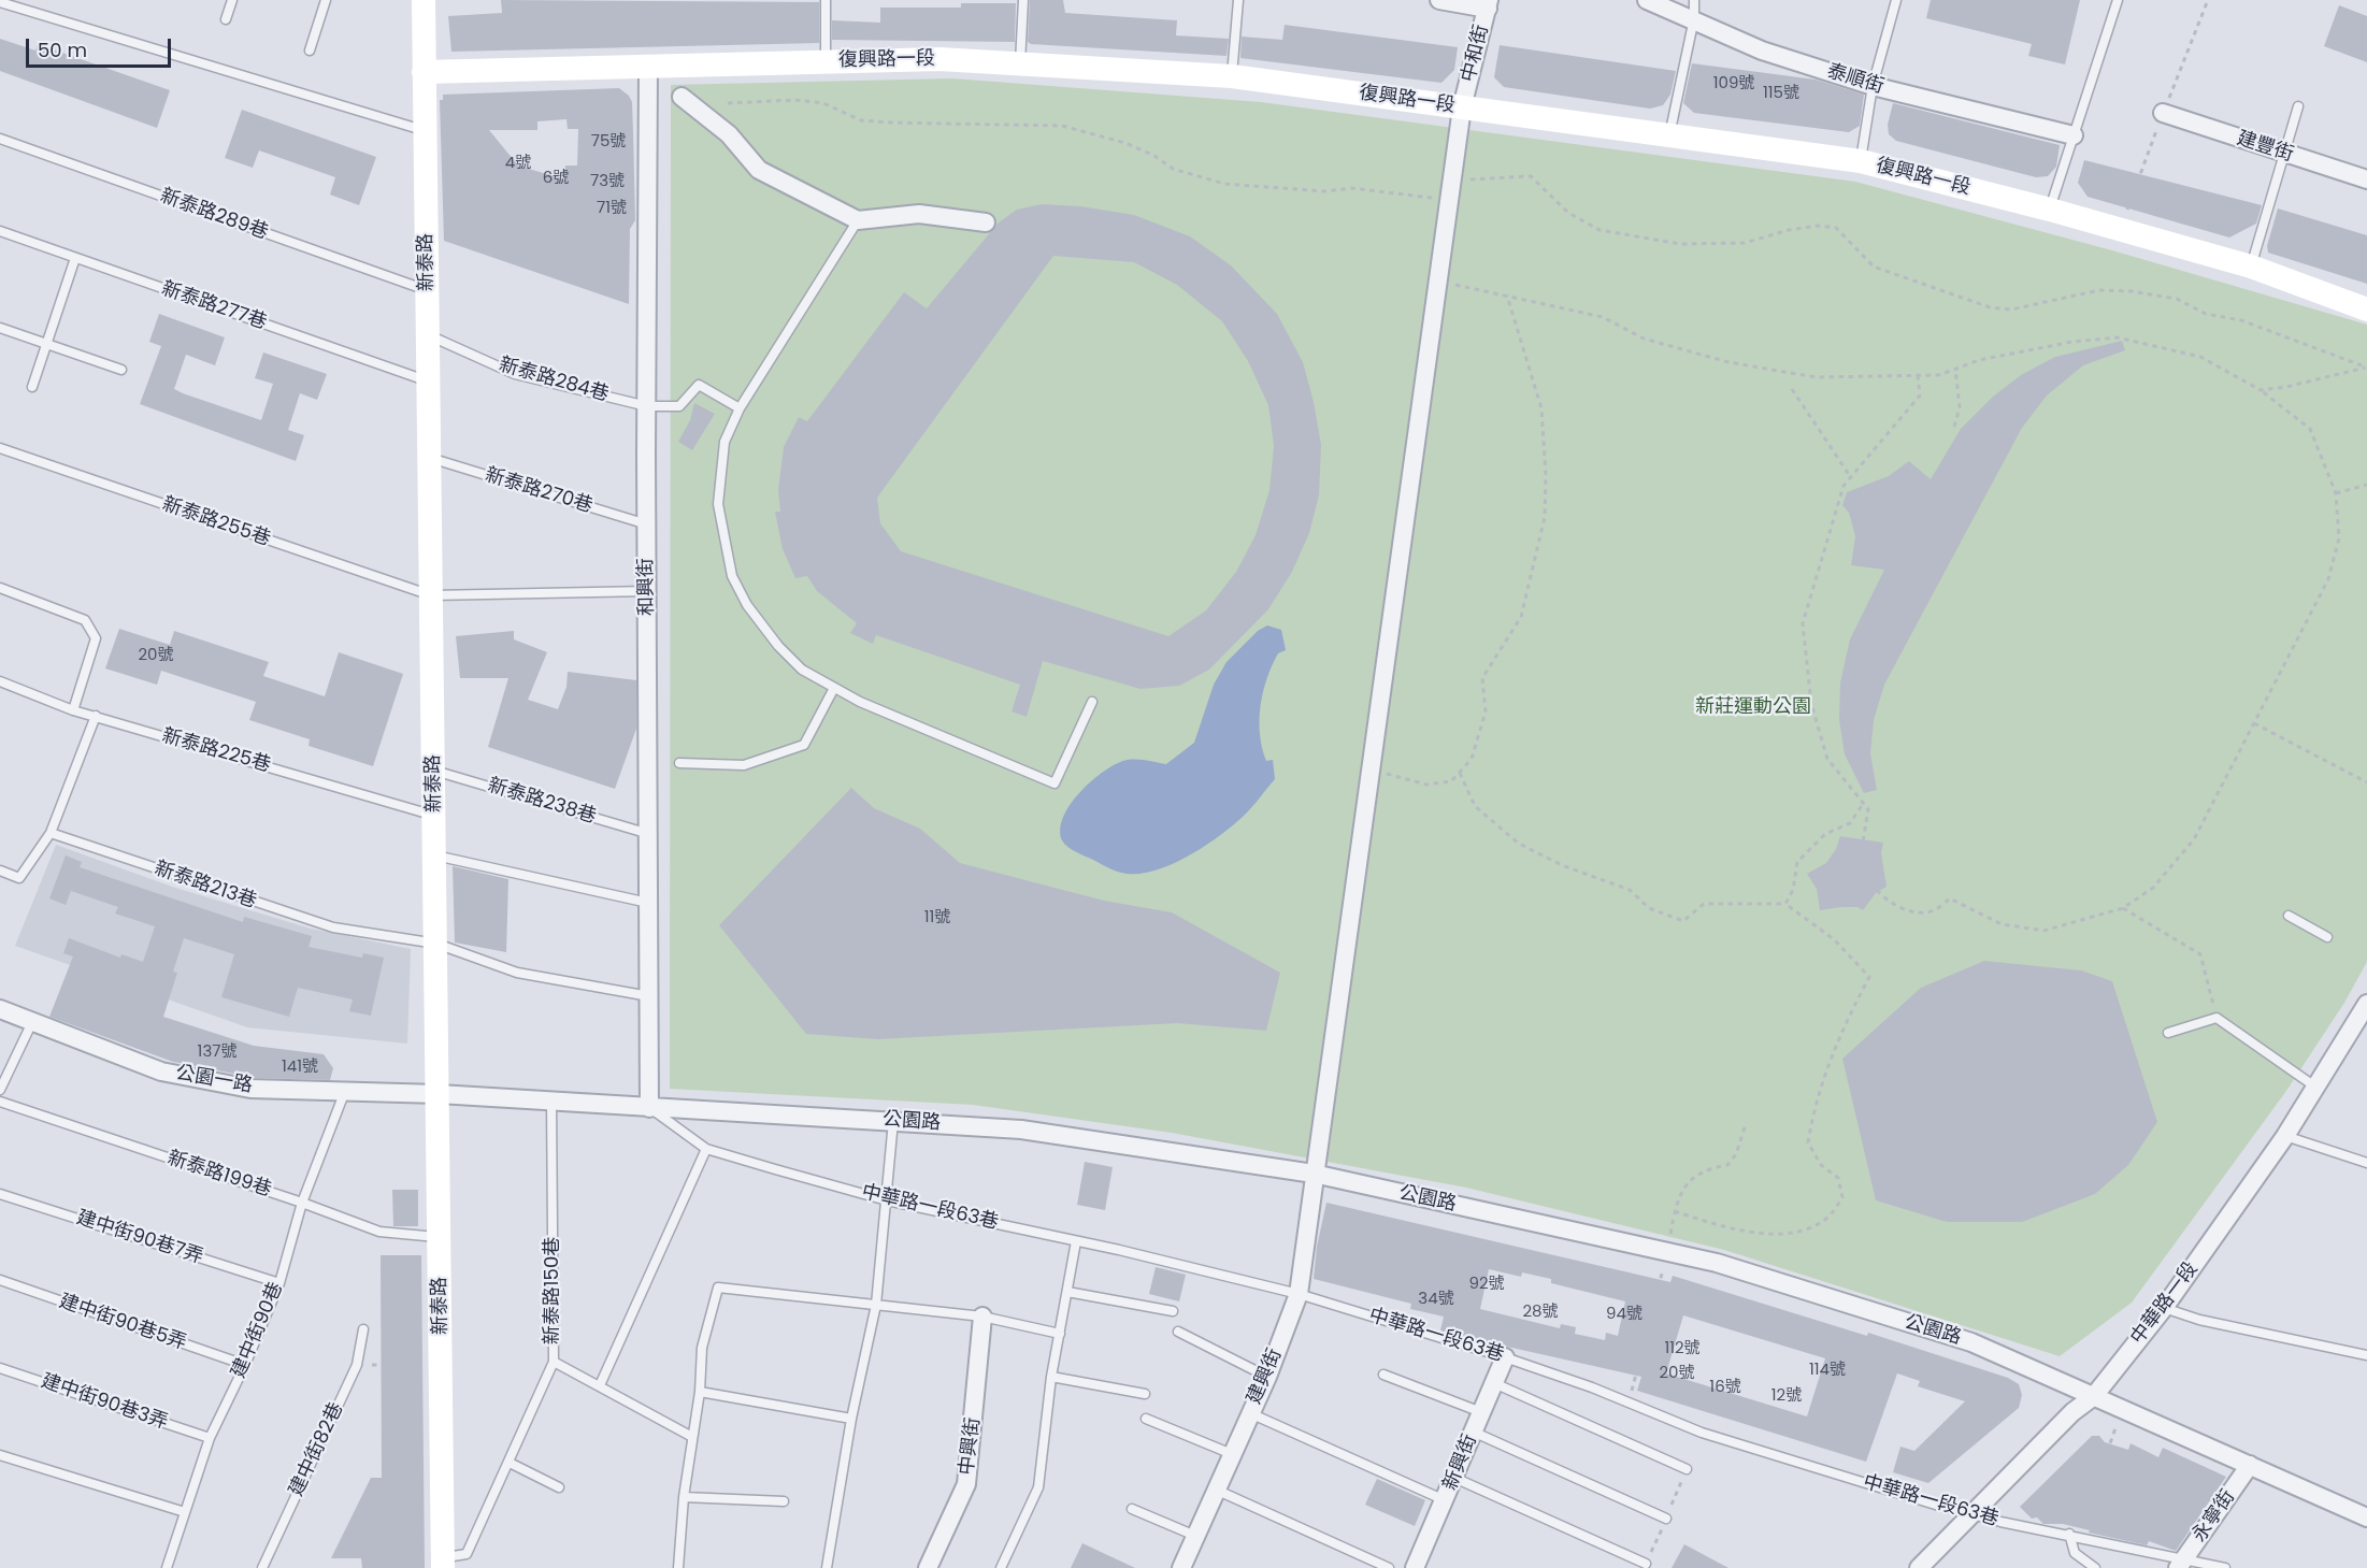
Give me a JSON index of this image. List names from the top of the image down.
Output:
{
  "streets": {
    "street": [
      "中和街",
      "復興路一段",
      "泰順街",
      "建豐街",
      "新泰路",
      "和興街",
      "公園一路",
      "公園路",
      "中華路一段",
      "建興街",
      "中興街",
      "新興街",
      "永寧街"
    ],
    "lane": [
      "新泰路289巷",
      "新泰路277巷",
      "新泰路284巷",
      "新泰路270巷",
      "新泰路255巷",
      "新泰路225巷",
      "新泰路238巷",
      "新泰路213巷",
      "新泰路199巷",
      "中華路一段63巷",
      "建中街90巷7弄",
      "新泰路150巷",
      "建中街90巷5弄",
      "建中街90巷",
      "建中街90巷3弄",
      "建中街82巷"
    ]
  },
  "crossings": [
    ["中和街", "復興路一段"],
    ["中和街", "建興街"],
    ["復興路一段", "新泰路"],
    ["復興路一段", "和興街"],
    ["新泰路289巷", "新泰路"],
    ["新泰路", "新泰路277巷"],
    ["新泰路", "新泰路284巷"],
    ["新泰路", "新泰路270巷"],
    ["新泰路", "新泰路255巷"],
    ["新泰路", "新泰路225巷"],
    ["新泰路", "新泰路238巷"],
    ["新泰路", "新泰路213巷"],
    ["新泰路", "公園一路"],
    ["新泰路", "公園路"],
    ["新泰路", "新泰路199巷"],
    ["新泰路", "新泰路150巷"],
    ["新泰路284巷", "和興街"],
    ["新泰路270巷", "和興街"],
    ["新泰路255巷", "和興街"],
    ["和興街", "新泰路238巷"],
    ["和興街", "新泰路213巷"],
    ["和興街", "公園路"],
    ["和興街", "中華路一段63巷"],
    ["公園一路", "公園路"],
    ["公園一路", "建中街90巷"],
    ["公園路", "中華路一段63巷"],
    ["公園路", "新泰路150巷"],
    ["公園路", "中華路一段"],
    ["公園路", "建興街"],
    ["公園路", "永寧街"],
    ["新泰路199巷", "建中街90巷"],
    ["中華路一段63巷", "中華路一段"],
    ["中華路一段63巷", "建興街"],
    ["中華路一段63巷", "新興街"],
    ["中華路一段63巷", "永寧街"],
    ["建中街90巷7弄", "建中街90巷"],
    ["建中街90巷5弄", "建中街90巷"],
    ["建中街90巷", "建中街90巷3弄"]
  ],
  "parks": ["新莊運動公園"],
  "house_numbers": [
    "109號",
    "115號",
    "75號",
    "4號",
    "6號",
    "73號",
    "71號",
    "20號",
    "11號",
    "137號",
    "141號",
    "92號",
    "34號",
    "28號",
    "94號",
    "112號",
    "114號",
    "20號",
    "16號",
    "12號"
  ],
  "scale_bar": "50 m"
}
